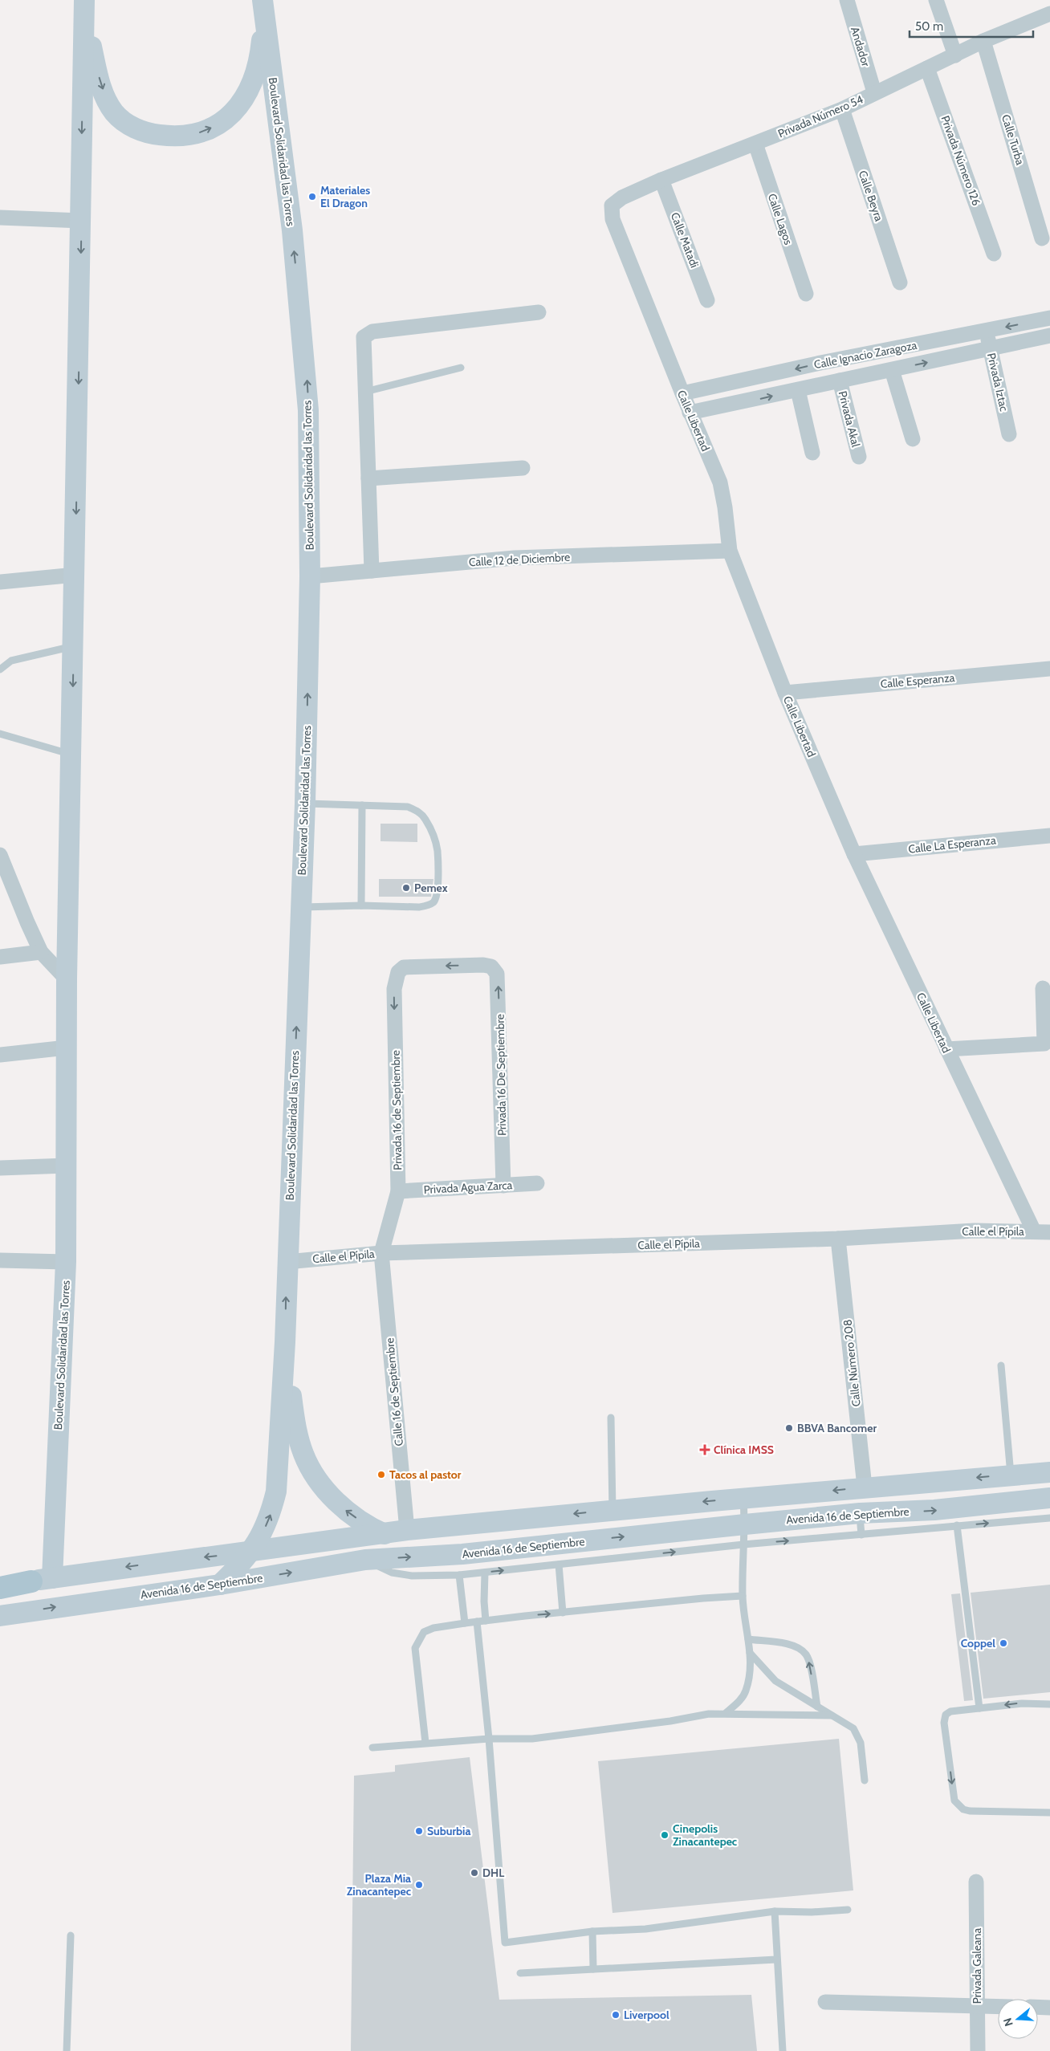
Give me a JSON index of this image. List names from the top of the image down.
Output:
{
  "streets": {
    "main road": ["Boulevard Solidaridad las Torres", "Avenida 16 de Septiembre"],
    "street": [
      "Andador",
      "Privada Número 54",
      "Calle Turba",
      "Privada Número 126",
      "Calle Beyra",
      "Calle Lagos",
      "Calle Matadi",
      "Calle Ignacio Zaragoza",
      "Privada Iztac",
      "Privada Akal",
      "Calle Libertad",
      "Calle 12 de Diciembre",
      "Calle Esperanza",
      "Calle La Esperanza",
      "Privada 16 De Septiembre",
      "Privada 16 de Septiembre",
      "Privada Agua Zarca",
      "Calle el Pípila",
      "Calle Número 208",
      "Calle 16 de Septiembre",
      "Privada Galeana"
    ]
  },
  "crossings": [
    ["Andador", "Privada Número 54"],
    ["Privada Número 54", "Calle Turba"],
    ["Privada Número 54", "Privada Número 126"],
    ["Privada Número 54", "Calle Beyra"],
    ["Privada Número 54", "Calle Lagos"],
    ["Privada Número 54", "Calle Matadi"],
    ["Privada Número 54", "Calle Libertad"],
    ["Boulevard Solidaridad las Torres", "Calle 12 de Diciembre"],
    ["Boulevard Solidaridad las Torres", "Calle el Pípila"],
    ["Boulevard Solidaridad las Torres", "Avenida 16 de Septiembre"],
    ["Calle Ignacio Zaragoza", "Privada Iztac"],
    ["Calle Ignacio Zaragoza", "Privada Akal"],
    ["Calle Ignacio Zaragoza", "Calle Libertad"],
    ["Calle Libertad", "Calle 12 de Diciembre"],
    ["Calle Libertad", "Calle Esperanza"],
    ["Calle Libertad", "Calle La Esperanza"],
    ["Calle Libertad", "Calle el Pípila"],
    ["Privada 16 De Septiembre", "Privada 16 de Septiembre"],
    ["Privada 16 De Septiembre", "Privada Agua Zarca"],
    ["Privada 16 de Septiembre", "Privada Agua Zarca"],
    ["Privada 16 de Septiembre", "Calle el Pípila"],
    ["Privada 16 de Septiembre", "Calle 16 de Septiembre"],
    ["Calle el Pípila", "Calle Número 208"],
    ["Calle el Pípila", "Calle 16 de Septiembre"]
  ],
  "one_way": ["Privada 16 de Septiembre"],
  "places": {
    "other": [
      "Materiales El Dragon",
      "Pemex",
      "BBVA Bancomer",
      "Tacos al pastor",
      "Coppel",
      "Suburbia",
      "Cinepolis Zinacantepec",
      "DHL",
      "Plaza Mia Zinacantepec",
      "Liverpool"
    ],
    "health": ["Clínica IMSS"]
  },
  "scale_bar": "50 m",
  "north": "left"
}
